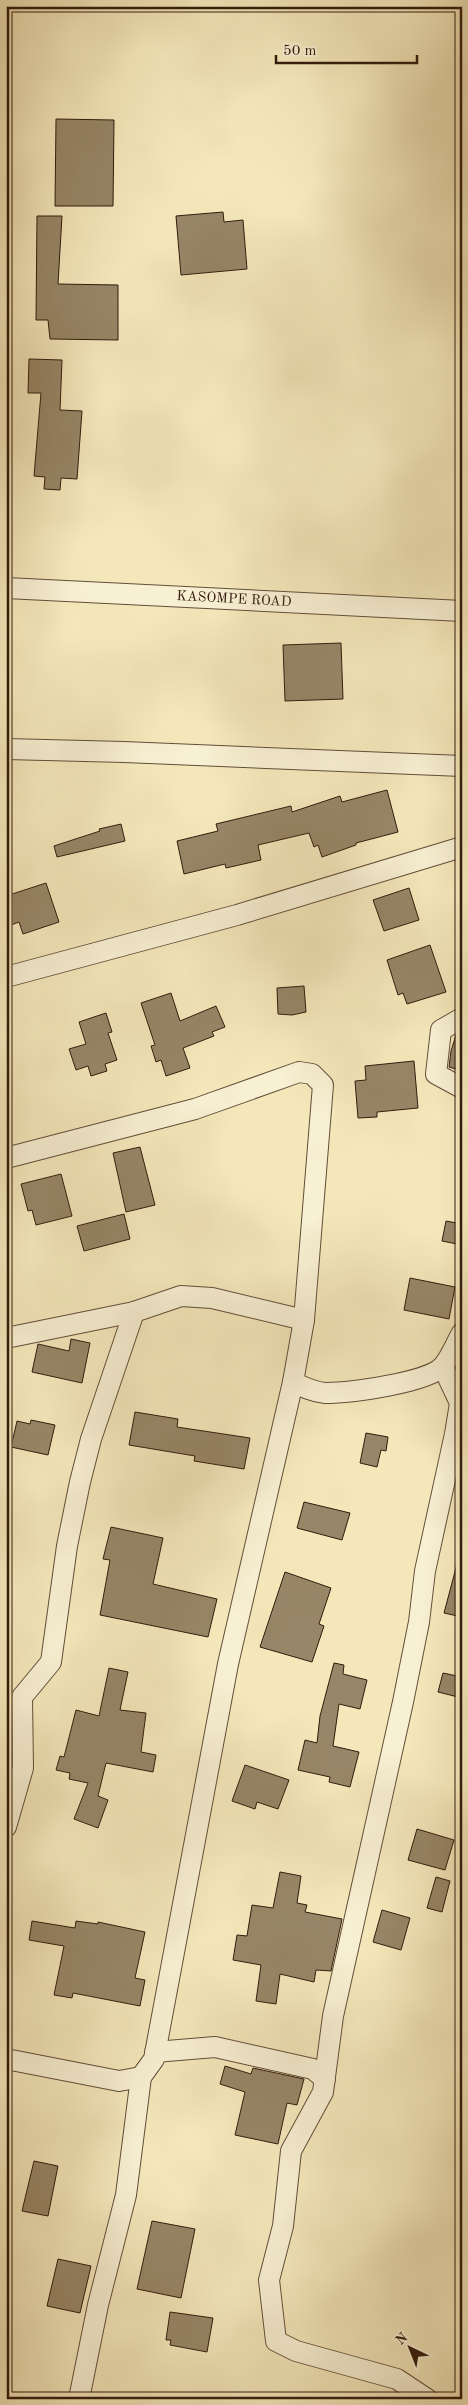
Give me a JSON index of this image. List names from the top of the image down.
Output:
{
  "streets": {
    "street": ["KASOMPE ROAD"]
  },
  "scale_bar": "50 m",
  "north": "top left"
}
